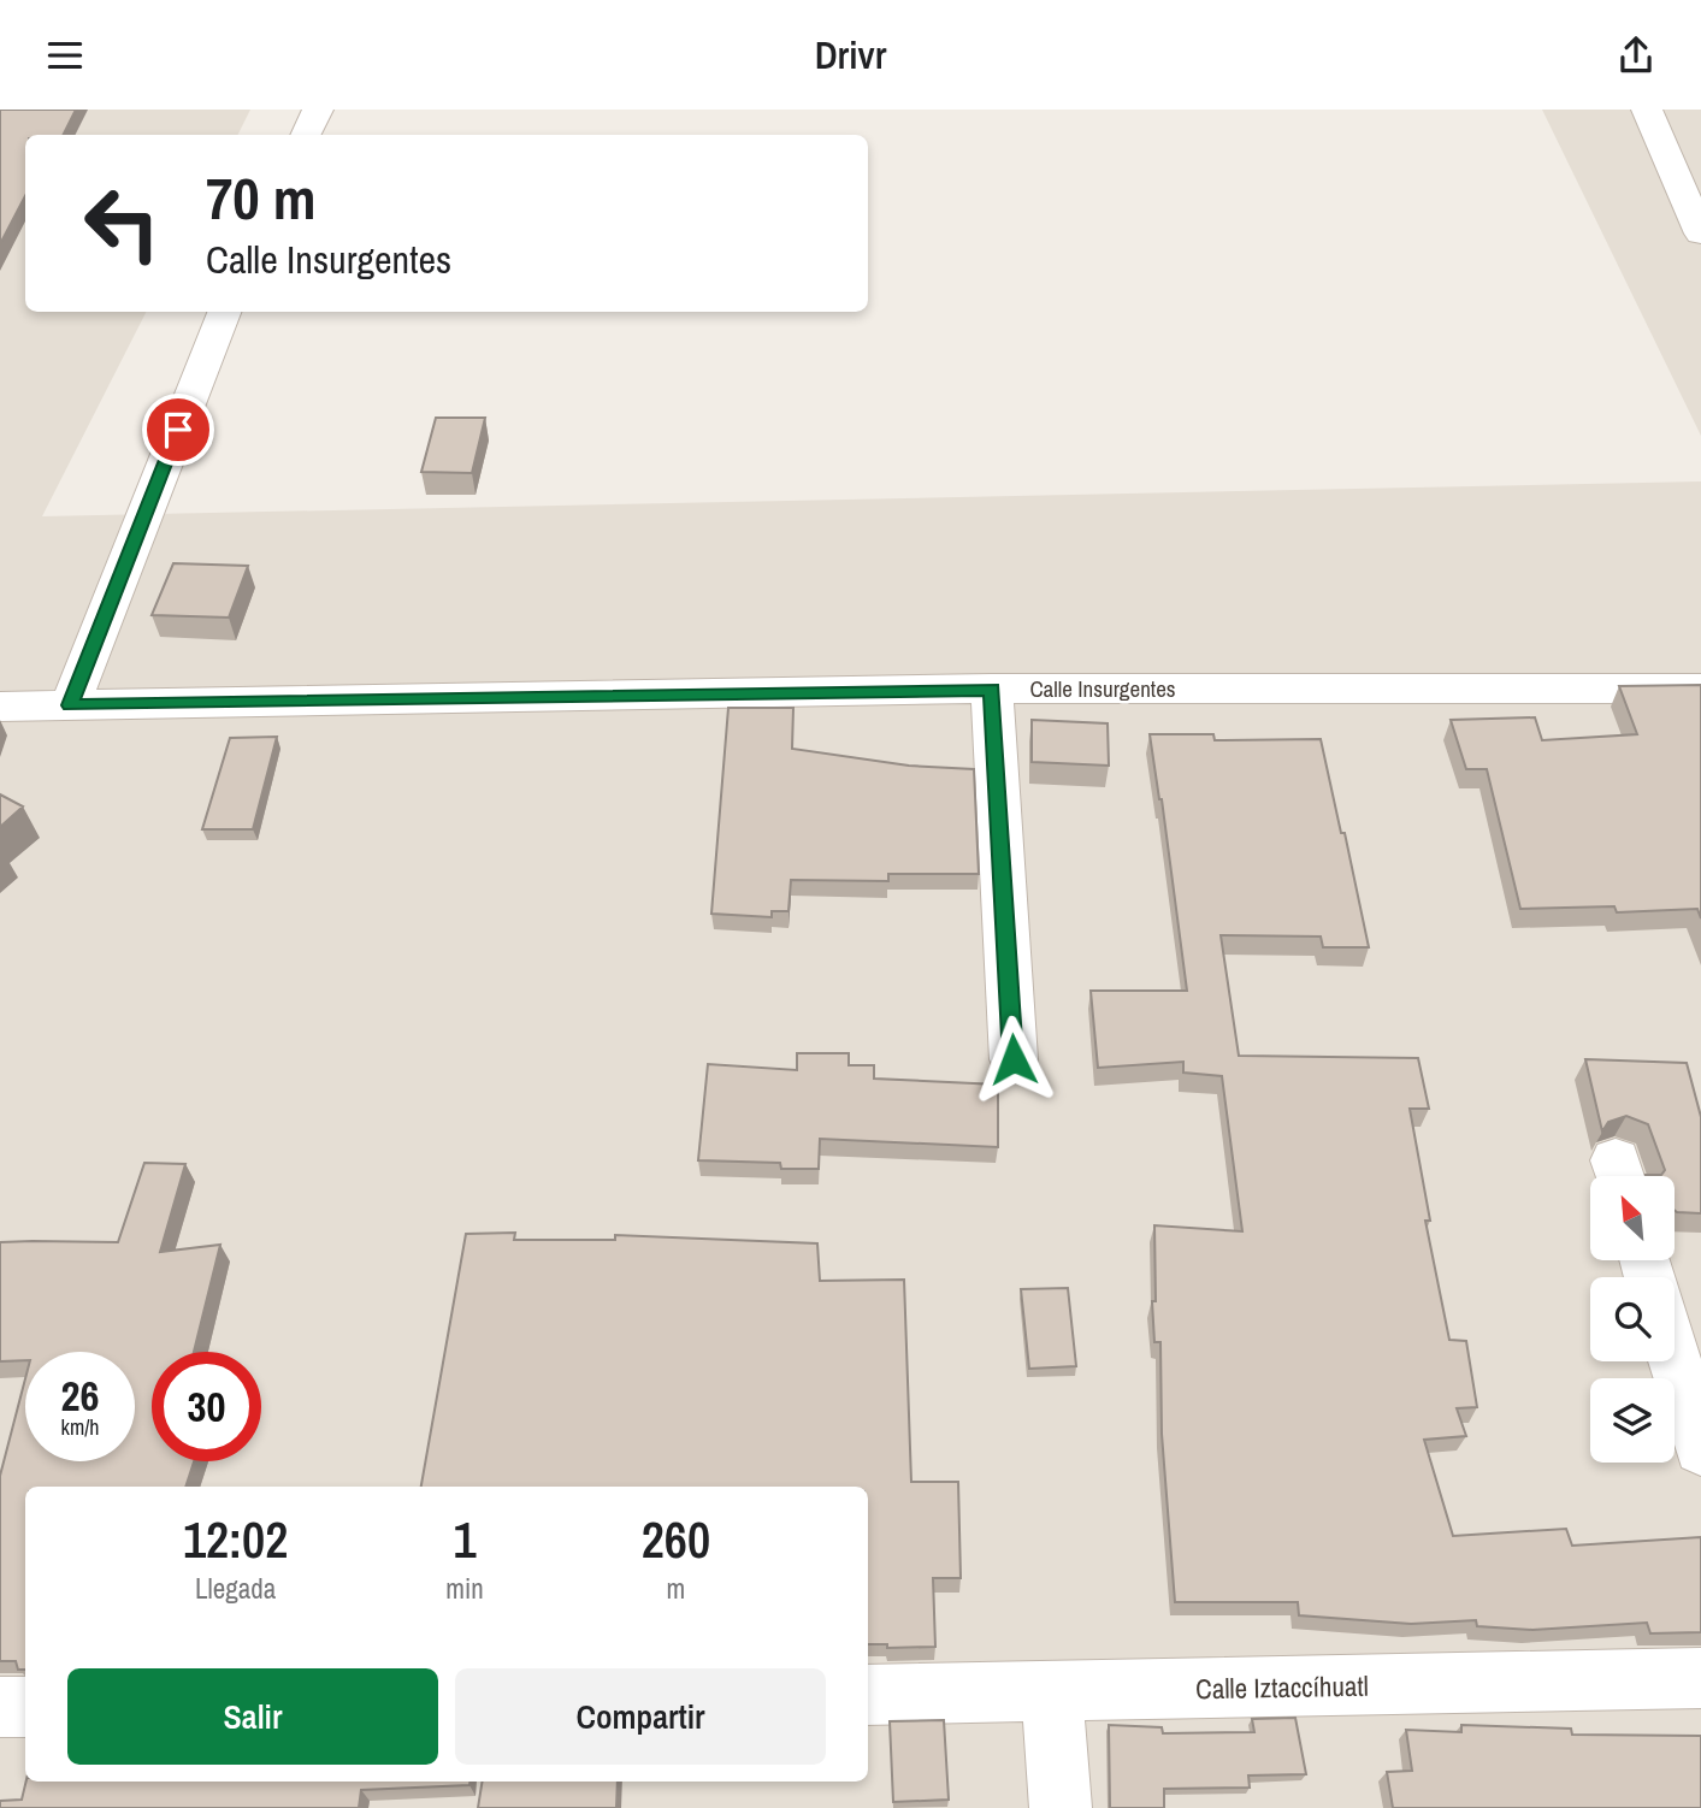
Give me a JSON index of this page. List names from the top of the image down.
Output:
{
  "streets": {
    "street": ["Calle Insurgentes", "Calle Iztaccíhuatl"]
  },
  "north": "top left",
  "page": {
    "header": "Drivr",
    "turn": ["70 m", "Calle Insurgentes"],
    "speed": "26 km/h",
    "limit": "30",
    "eta": [
      "12:02",
      "Llegada",
      "1",
      "min",
      "260",
      "m"
    ],
    "buttons": ["Salir", "Compartir"]
  }
}
